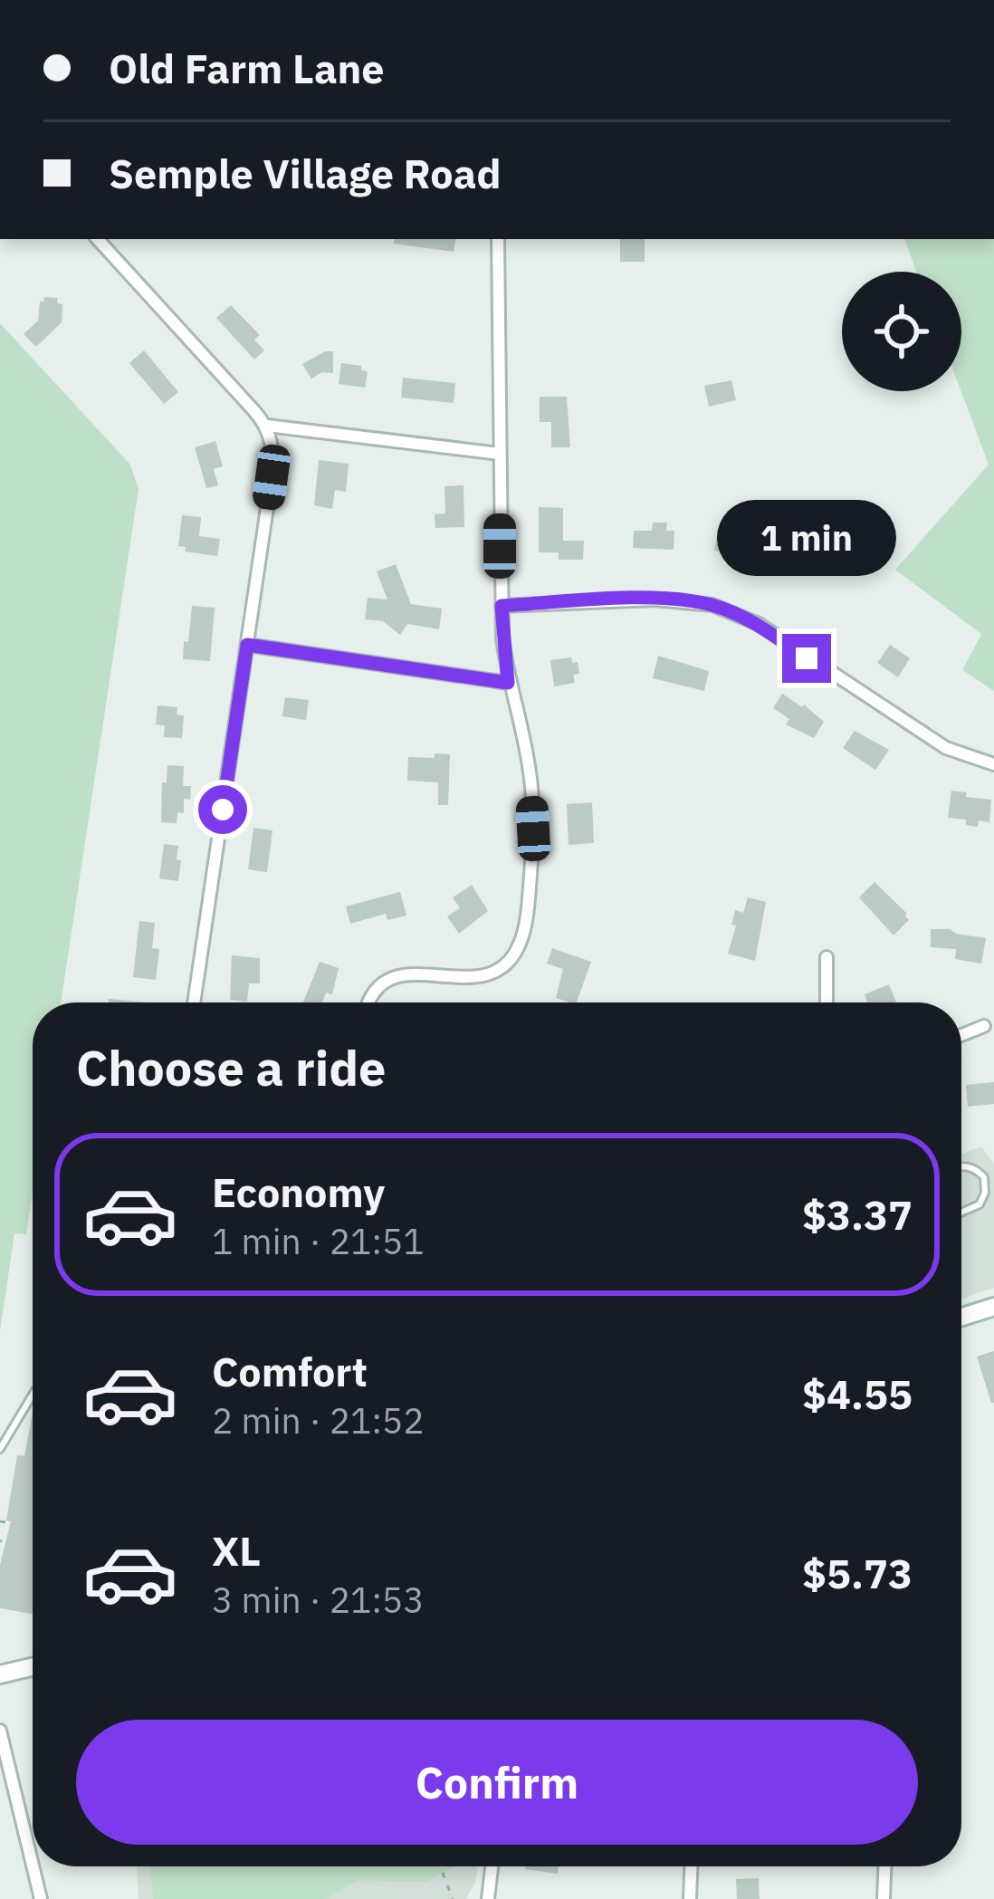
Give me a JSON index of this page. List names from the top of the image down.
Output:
{
  "page": {
    "banner": ["Old Farm Lane", "Semple Village Road"],
    "bubble": "1 min",
    "heading": "Choose a ride",
    "list": [
      {
        "name": "Economy",
        "note": "1 min · 21:51",
        "value": "$3.37"
      },
      {
        "name": "Comfort",
        "note": "2 min · 21:52",
        "value": "$4.55"
      },
      {
        "name": "XL",
        "note": "3 min · 21:53",
        "value": "$5.73"
      }
    ],
    "buttons": "Confirm"
  }
}
